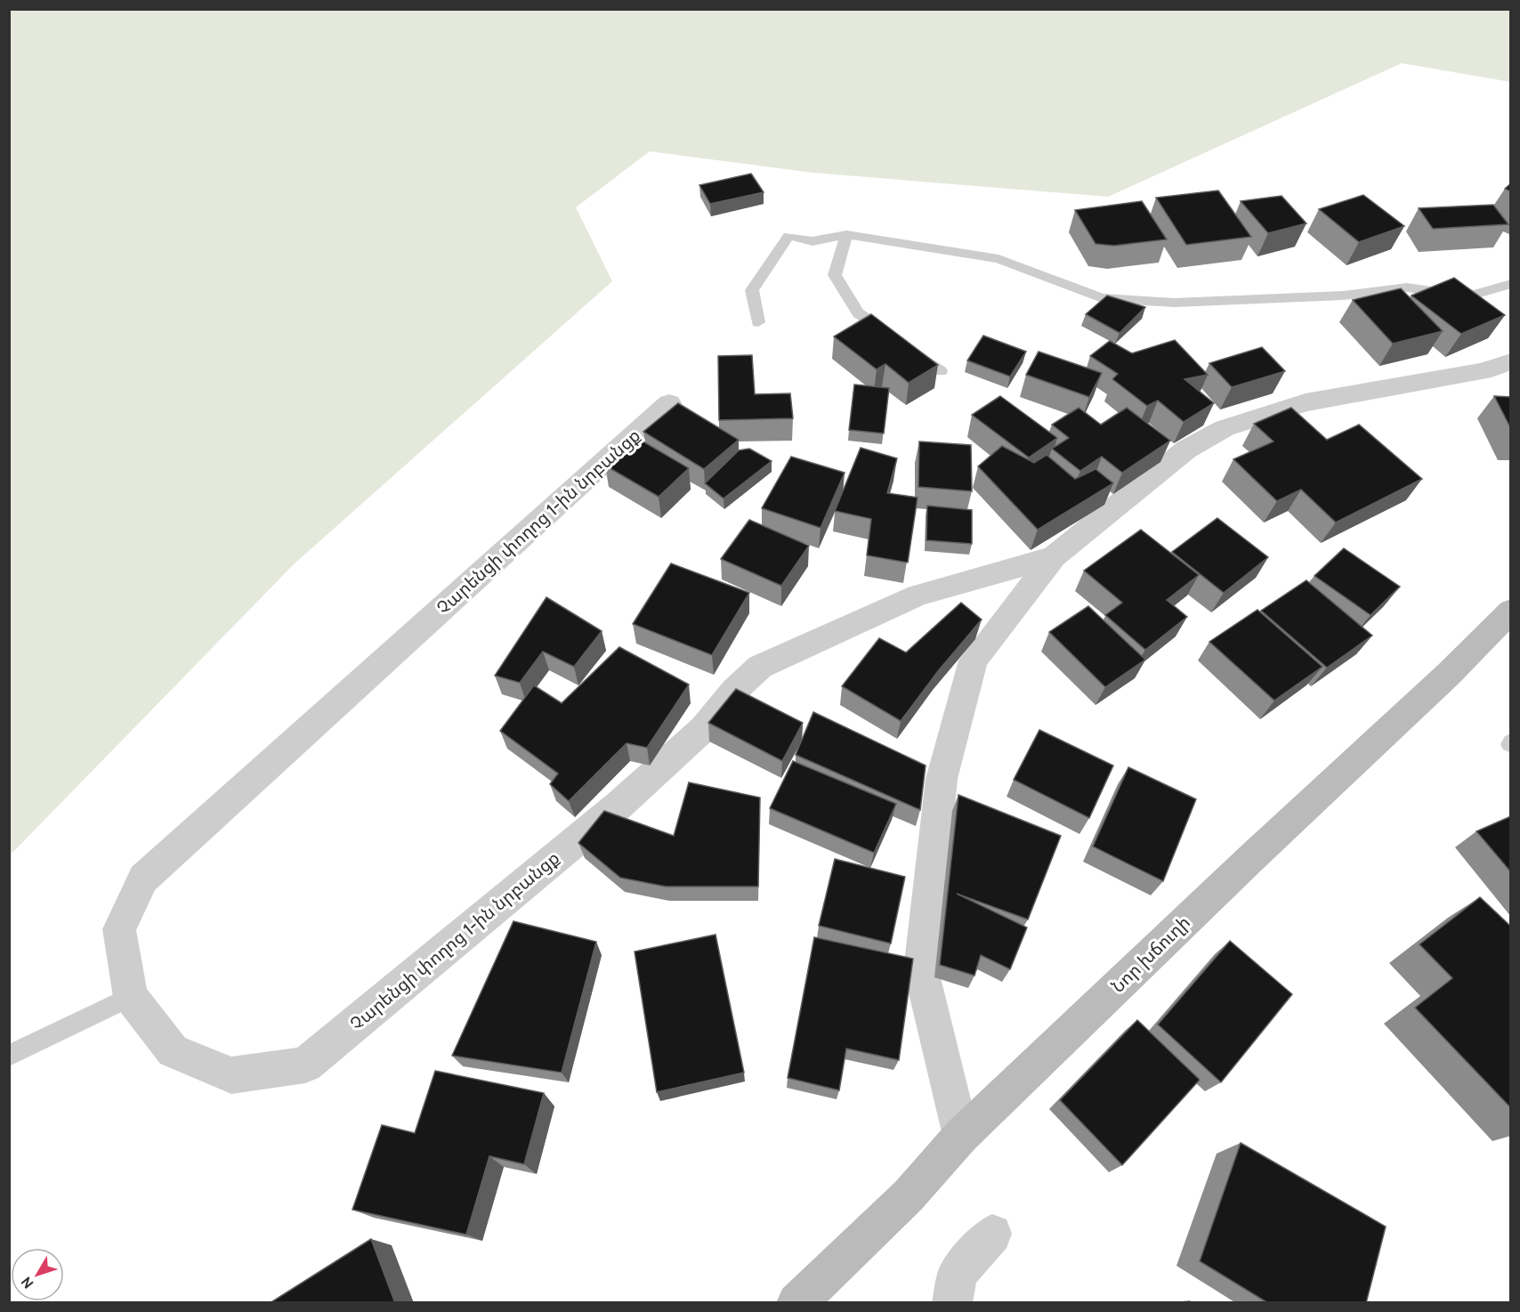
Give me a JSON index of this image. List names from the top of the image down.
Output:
{
  "streets": {
    "main road": ["Նոր խճուղի"],
    "street": ["Չարենցի փողոց 1-ին նրբանցք"]
  },
  "north": "bottom left"
}
